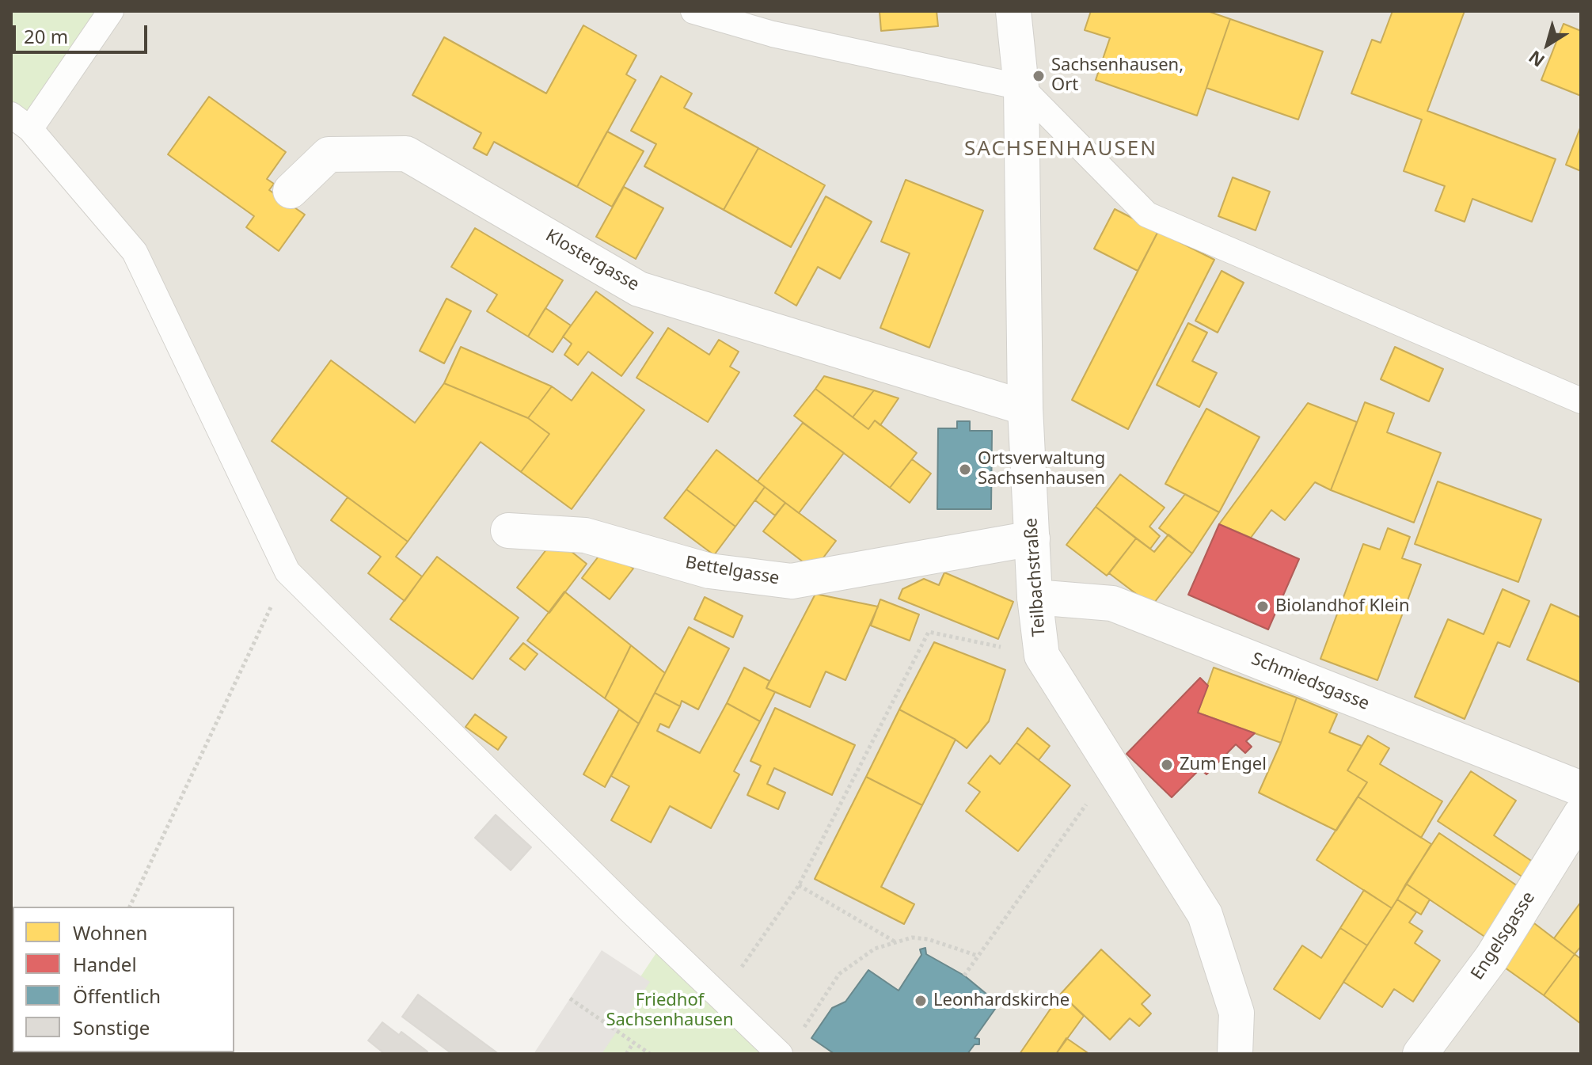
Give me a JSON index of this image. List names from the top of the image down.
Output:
{
  "streets": {
    "street": [
      "Klostergasse",
      "Bettelgasse",
      "Teilbachstraße",
      "Schmiedsgasse",
      "Engelsgasse"
    ]
  },
  "crossings": [
    ["Klostergasse", "Teilbachstraße"],
    ["Bettelgasse", "Teilbachstraße"],
    ["Teilbachstraße", "Schmiedsgasse"]
  ],
  "districts": ["SACHSENHAUSEN"],
  "parks": ["Friedhof Sachsenhausen"],
  "places": [
    "Sachsenhausen, Ort",
    "Ortsverwaltung Sachsenhausen",
    "Biolandhof Klein",
    "Zum Engel",
    "Leonhardskirche"
  ],
  "legend": [
    "Wohnen",
    "Handel",
    "Öffentlich",
    "Sonstige"
  ],
  "scale_bar": "20 m",
  "north": "bottom left"
}
